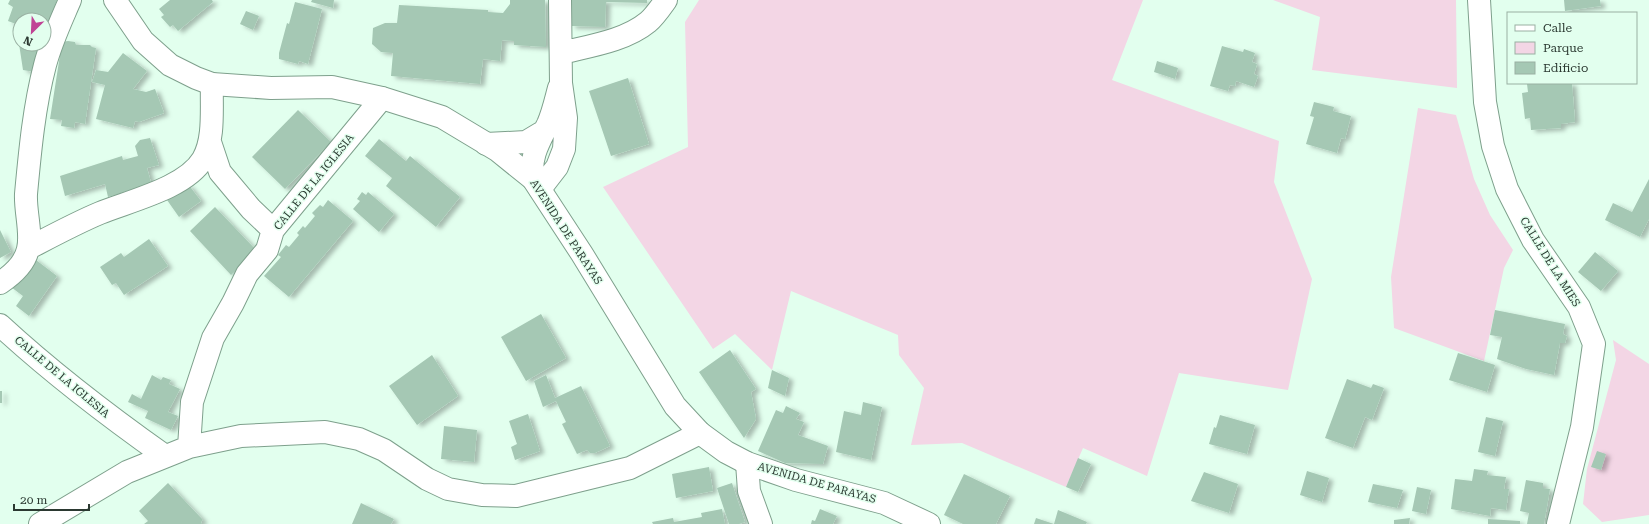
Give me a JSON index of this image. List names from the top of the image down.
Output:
{
  "streets": {
    "street": ["CALLE DE LA IGLESIA", "AVENIDA DE PARAYAS", "CALLE DE LA MIES"]
  },
  "crossings": [
    ["CALLE DE LA IGLESIA", "AVENIDA DE PARAYAS"]
  ],
  "legend": ["Calle", "Parque", "Edificio"],
  "scale_bar": "20 m",
  "north": "bottom left"
}
